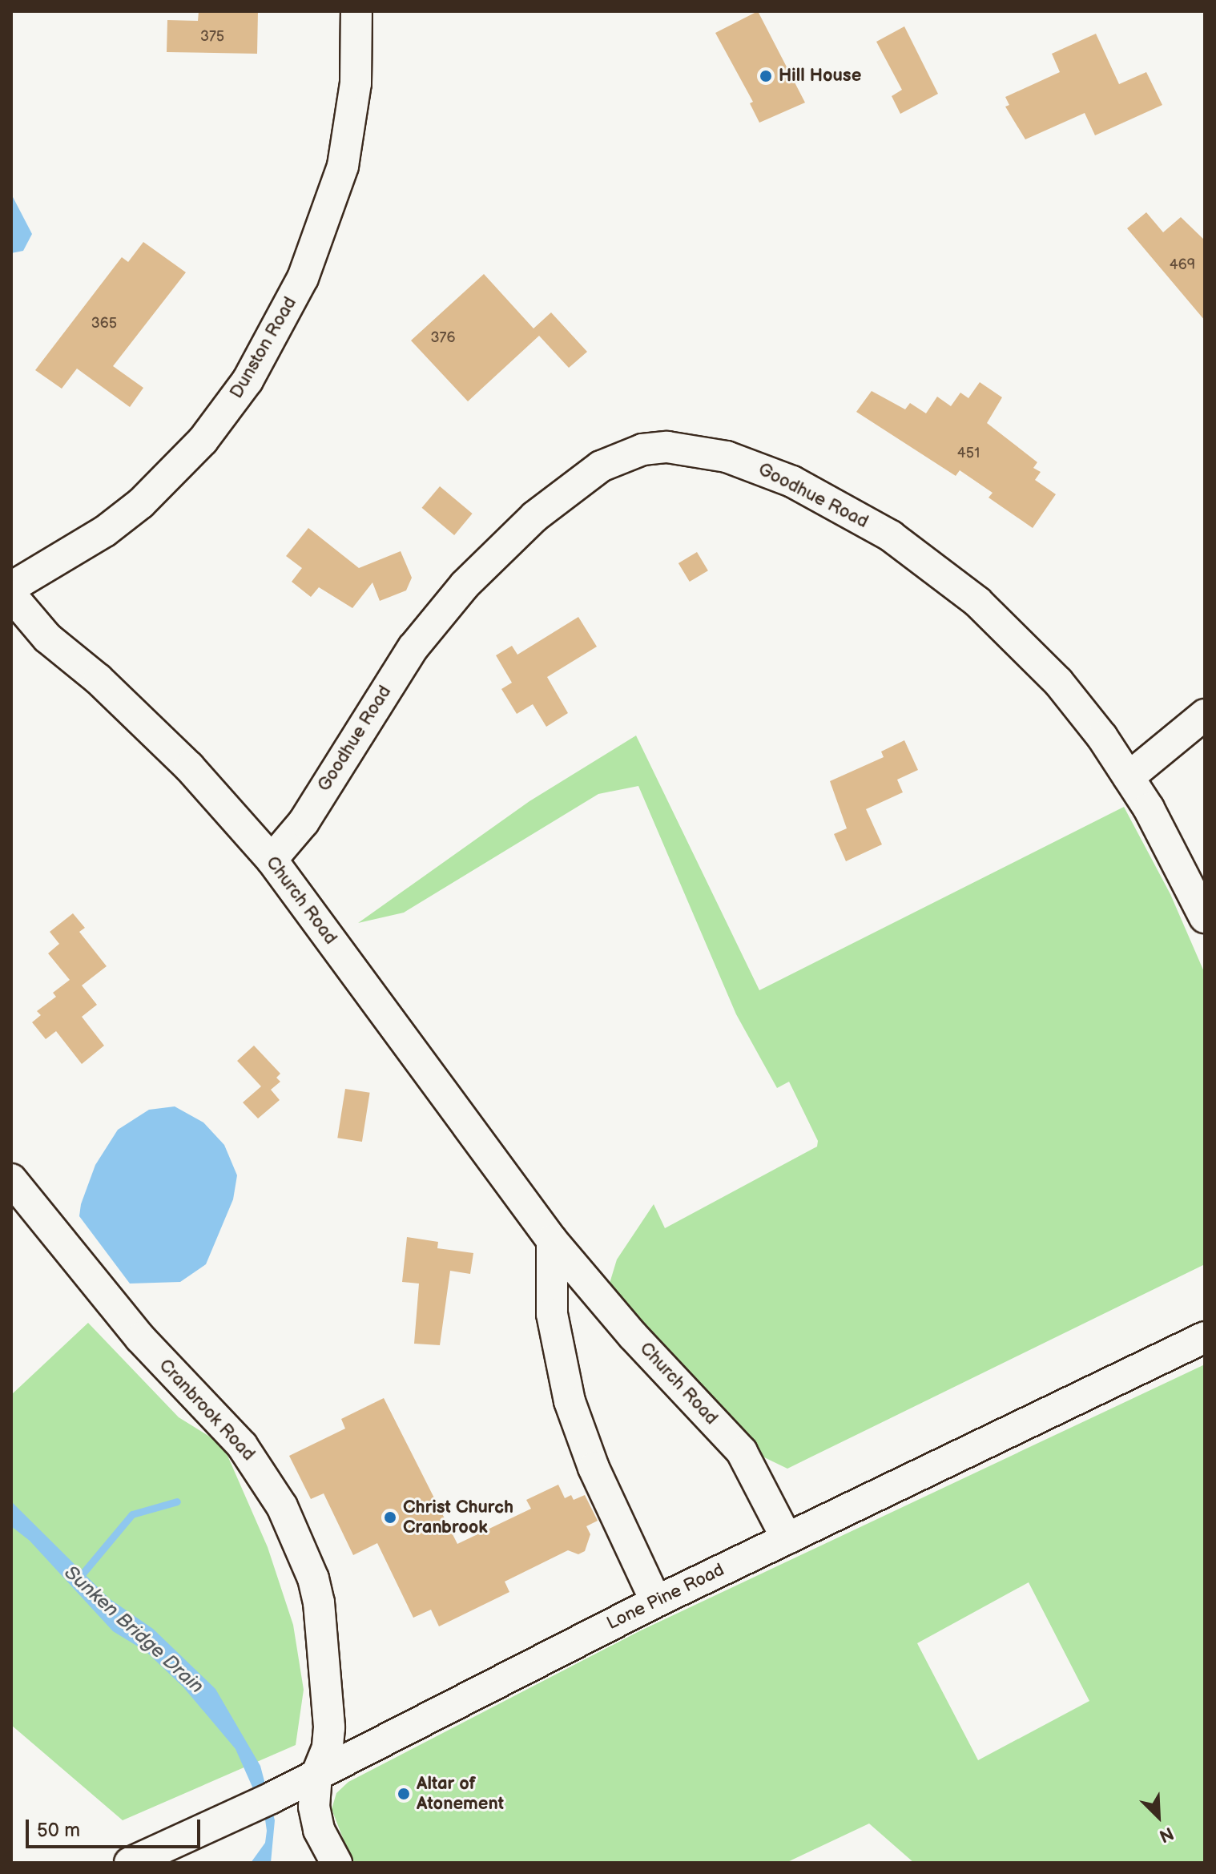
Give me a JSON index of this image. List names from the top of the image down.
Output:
{
  "streets": {
    "street": [
      "Dunston Road",
      "Goodhue Road",
      "Church Road",
      "Cranbrook Road",
      "Lone Pine Road"
    ]
  },
  "crossings": [
    ["Goodhue Road", "Church Road"],
    ["Church Road", "Lone Pine Road"],
    ["Cranbrook Road", "Lone Pine Road"]
  ],
  "water": ["Sunken Bridge Drain"],
  "places": ["Hill House", "Christ Church Cranbrook", "Altar of Atonement"],
  "house_numbers": [
    "375",
    "469",
    "365",
    "376",
    "451"
  ],
  "scale_bar": "50 m",
  "north": "bottom right"
}
